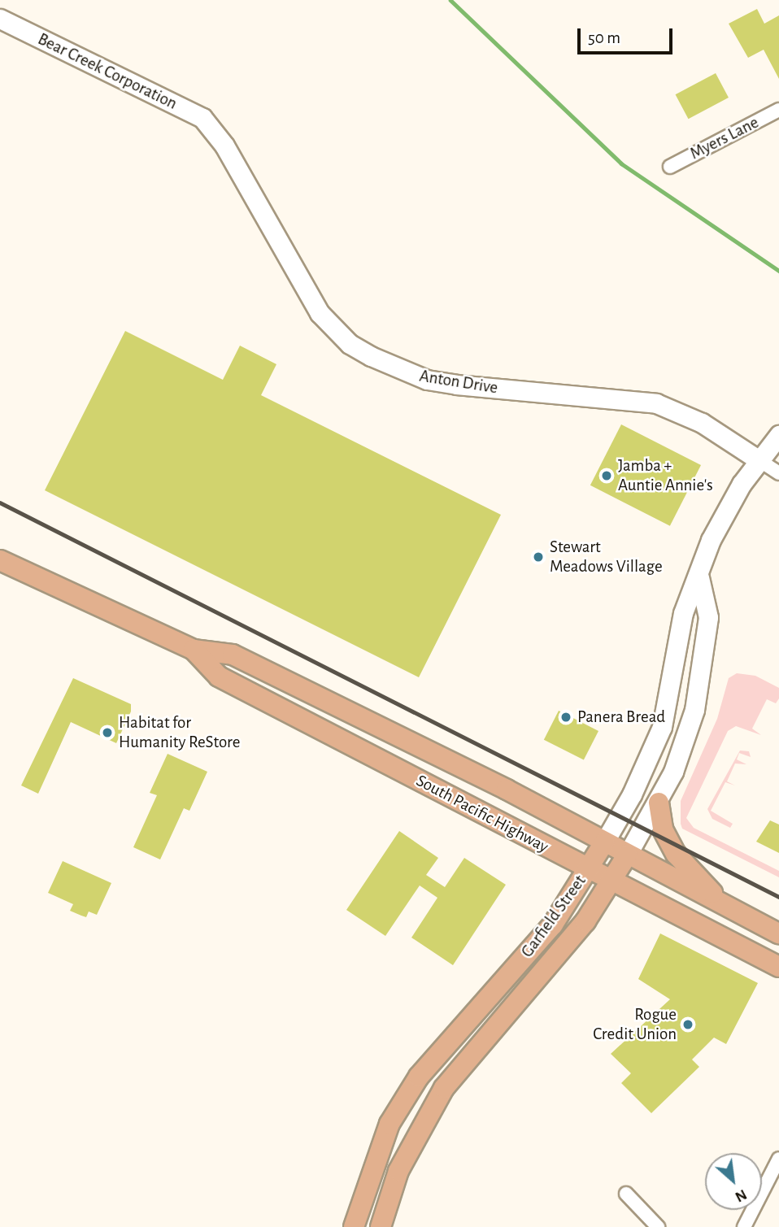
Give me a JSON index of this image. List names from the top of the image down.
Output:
{
  "streets": {
    "main road": ["South Pacific Highway", "Garfield Street"],
    "street": ["Bear Creek Corporation", "Myers Lane", "Anton Drive"]
  },
  "crossings": [
    ["Bear Creek Corporation", "Anton Drive"],
    ["Anton Drive", "Garfield Street"],
    ["South Pacific Highway", "Garfield Street"]
  ],
  "places": [
    "Jamba + Auntie Annie's",
    "Stewart Meadows Village",
    "Panera Bread",
    "Habitat for Humanity ReStore",
    "Rogue Credit Union"
  ],
  "scale_bar": "50 m",
  "north": "bottom right"
}
